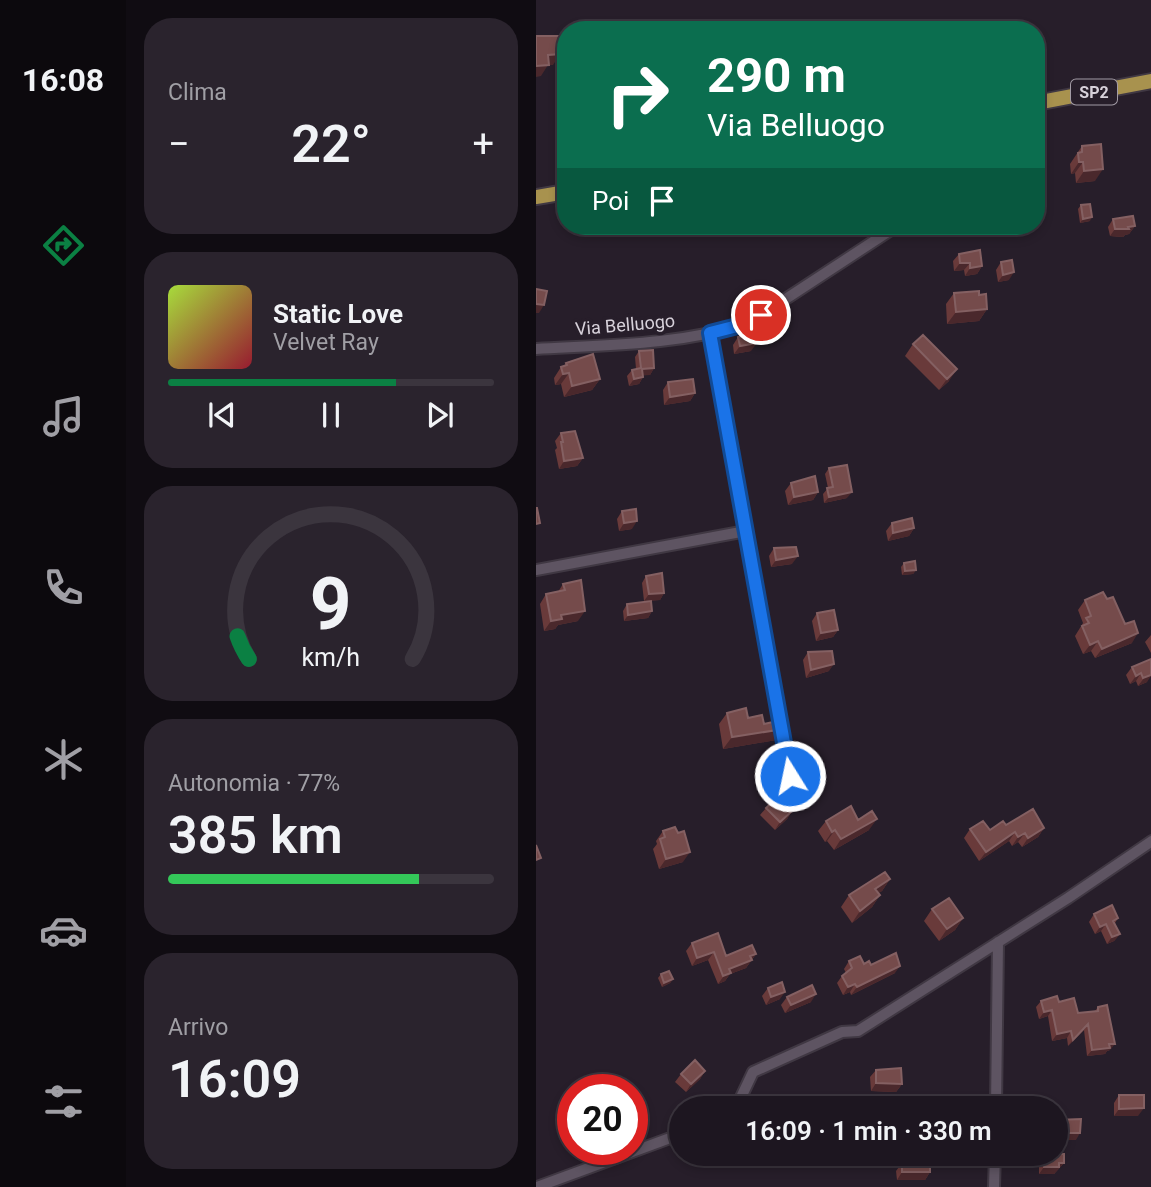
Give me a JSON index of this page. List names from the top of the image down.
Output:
{
  "streets": {
    "main road": ["SP2"],
    "street": ["Via Belluogo"]
  },
  "page": {
    "tabs": "16:08",
    "tile": [
      "Clima",
      ["Autonomia · 77%", "385 km"],
      ["Arrivo", "16:09"]
    ],
    "turn": ["290 m", "Via Belluogo"],
    "heat": ["−", "22°", "+"],
    "then": "Poi",
    "song": ["Static Love", "Velvet Ray"],
    "limit": "20",
    "trip": "16:09 · 1 min · 330 m",
    "gauge": ["9", "km/h"]
  }
}
